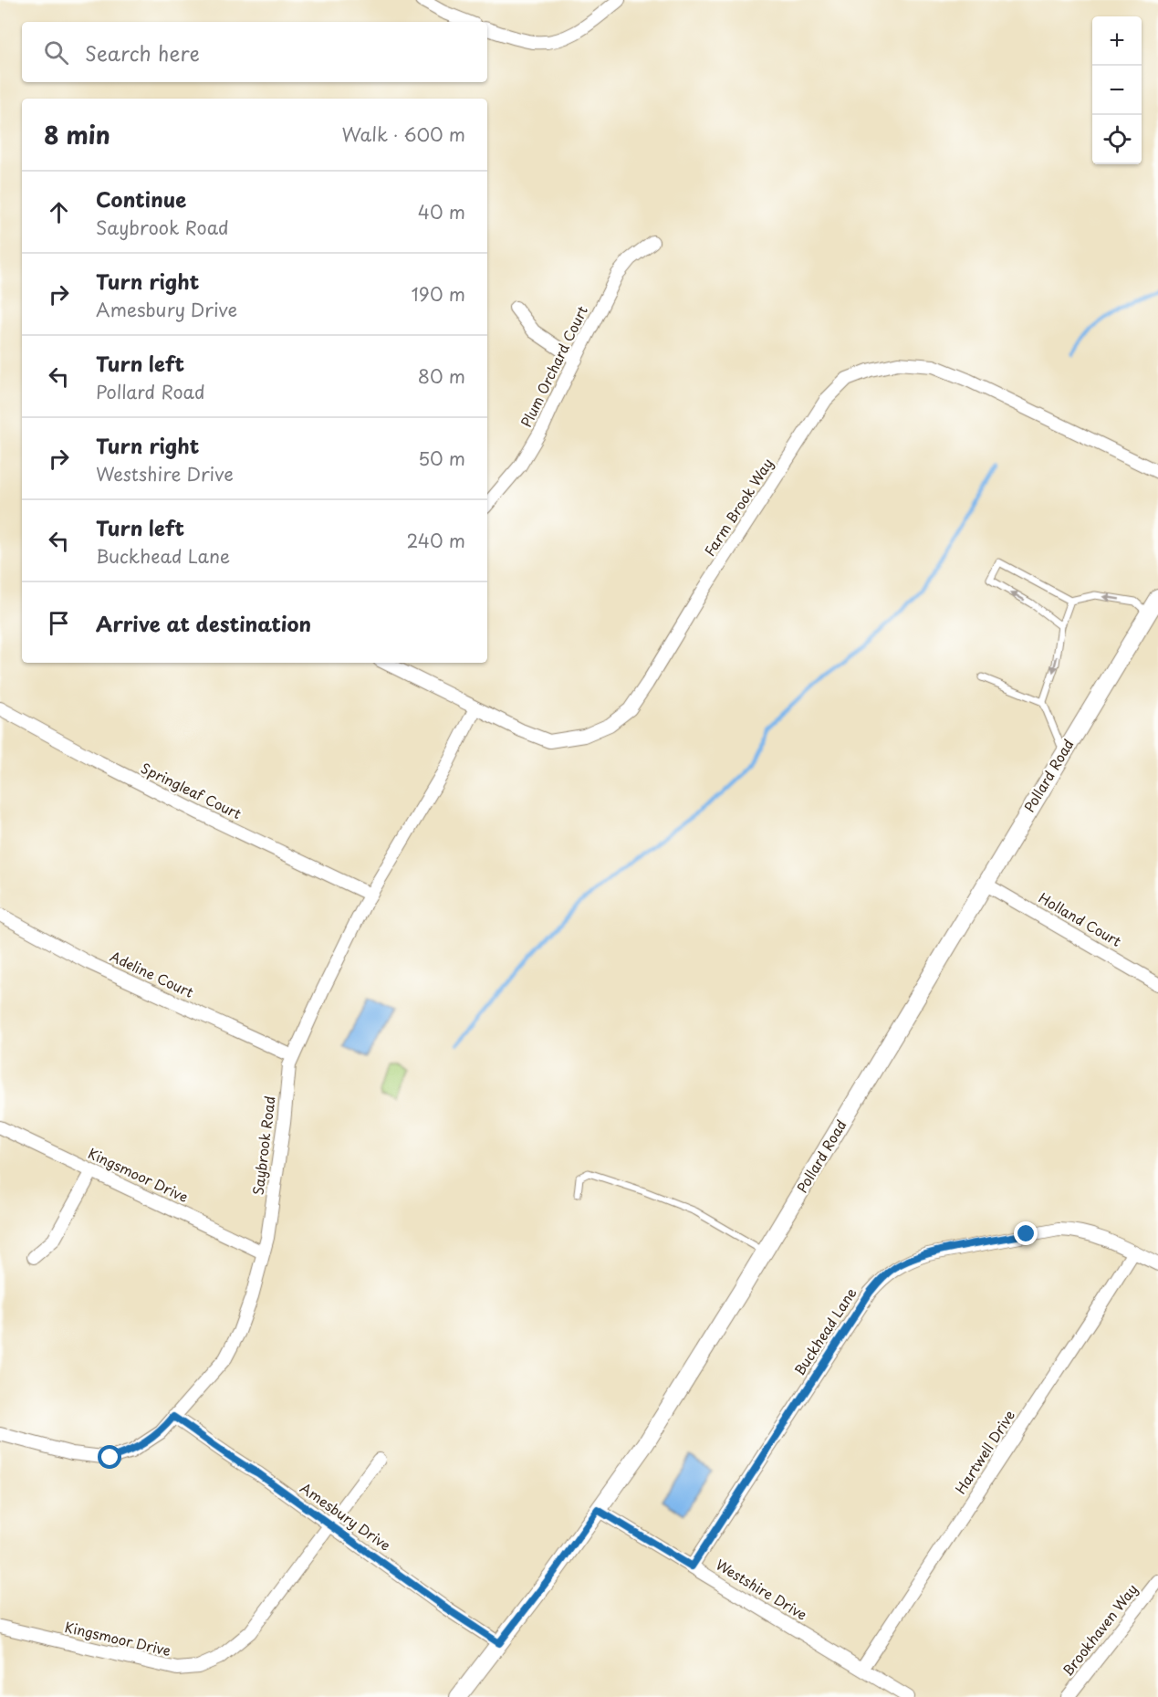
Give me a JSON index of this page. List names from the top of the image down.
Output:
{
  "streets": {
    "street": [
      "Plum Orchard Court",
      "Farm Brook Way",
      "Pollard Road",
      "Springleaf Court",
      "Holland Court",
      "Adeline Court",
      "Saybrook Road",
      "Kingsmoor Drive",
      "Buckhead Lane",
      "Hartwell Drive",
      "Amesbury Drive",
      "Westshire Drive",
      "Brookhaven Way"
    ]
  },
  "crossings": [
    ["Farm Brook Way", "Saybrook Road"],
    ["Pollard Road", "Holland Court"],
    ["Pollard Road", "Amesbury Drive"],
    ["Pollard Road", "Westshire Drive"],
    ["Springleaf Court", "Saybrook Road"],
    ["Adeline Court", "Saybrook Road"],
    ["Saybrook Road", "Kingsmoor Drive"],
    ["Saybrook Road", "Amesbury Drive"],
    ["Kingsmoor Drive", "Amesbury Drive"],
    ["Buckhead Lane", "Hartwell Drive"],
    ["Buckhead Lane", "Westshire Drive"],
    ["Hartwell Drive", "Westshire Drive"]
  ],
  "page": {
    "map_buttons": ["+", "−"],
    "search": "Search here",
    "heading": ["8 min", "Walk · 600 m"],
    "list": [
      ["Continue", "Saybrook Road", "40 m"],
      ["Turn right", "Amesbury Drive", "190 m"],
      ["Turn left", "Pollard Road", "80 m"],
      ["Turn right", "Westshire Drive", "50 m"],
      ["Turn left", "Buckhead Lane", "240 m"],
      "Arrive at destination"
    ]
  }
}
